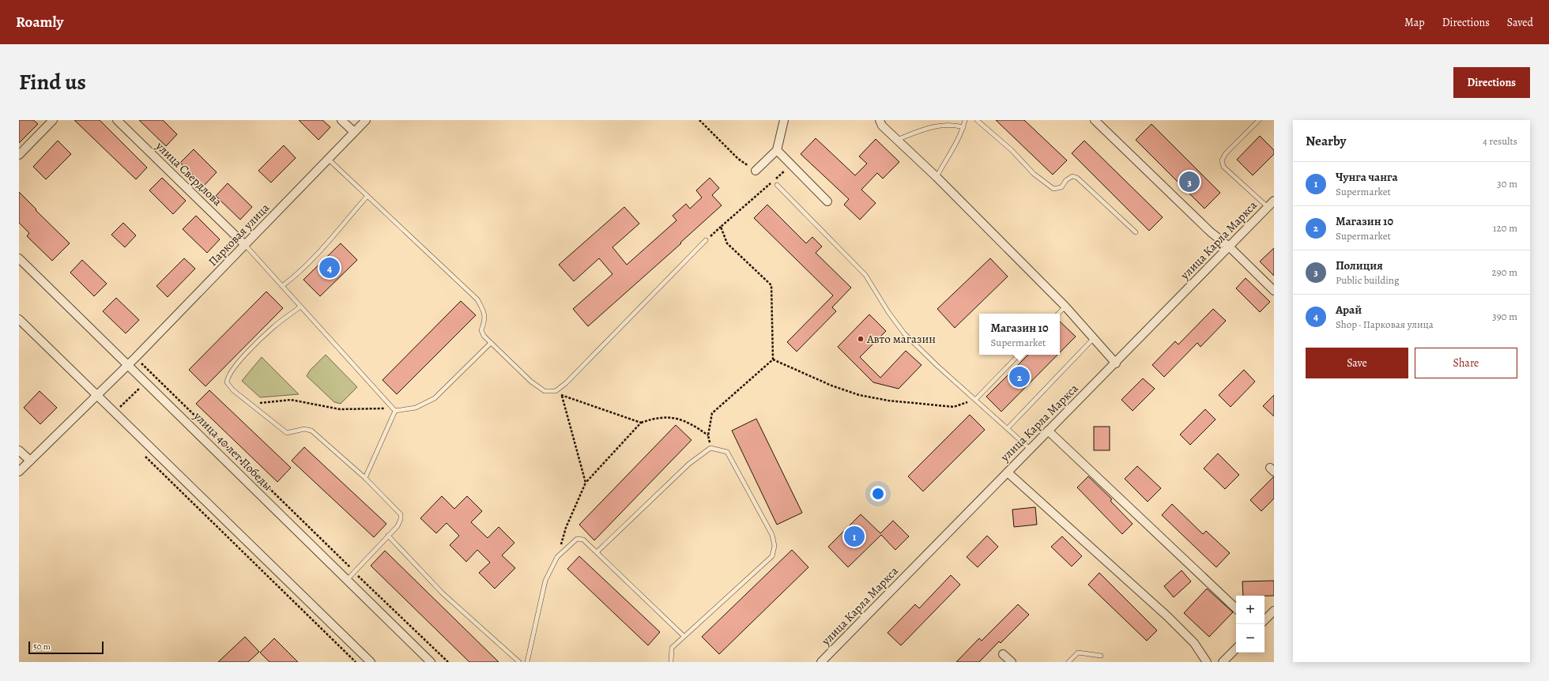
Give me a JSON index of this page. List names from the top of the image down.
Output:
{
  "streets": {
    "street": [
      "улица Свердлова",
      "Парковая улица",
      "улица Карла Маркса",
      "улица 40 лет Победы"
    ]
  },
  "crossings": [
    ["улица Свердлова", "Парковая улица"],
    ["Парковая улица", "улица 40 лет Победы"]
  ],
  "places": ["Авто магазин"],
  "scale_bar": "50 m",
  "page": {
    "header": "Roamly",
    "nav": ["Map", "Directions", "Saved"],
    "title": "Find us",
    "buttons": [
      "Directions",
      ["Save", "Share"]
    ],
    "heading": ["Nearby", "4 results"],
    "list": [
      {
        "mark": "1",
        "name": "Чунга чанга",
        "note": "Supermarket",
        "value": "30 m"
      },
      {
        "mark": "2",
        "name": "Магазин 10",
        "note": "Supermarket",
        "value": "120 m"
      },
      {
        "mark": "3",
        "name": "Полиция",
        "note": "Public building",
        "value": "290 m"
      },
      {
        "mark": "4",
        "name": "Арай",
        "note": "Shop · Парковая улица",
        "value": "390 m"
      }
    ],
    "pins": [
      "3",
      "4",
      "2",
      "1"
    ],
    "popup": ["Магазин 10", "Supermarket"],
    "map_buttons": ["+", "−"],
    "scale": "50 m"
  }
}
